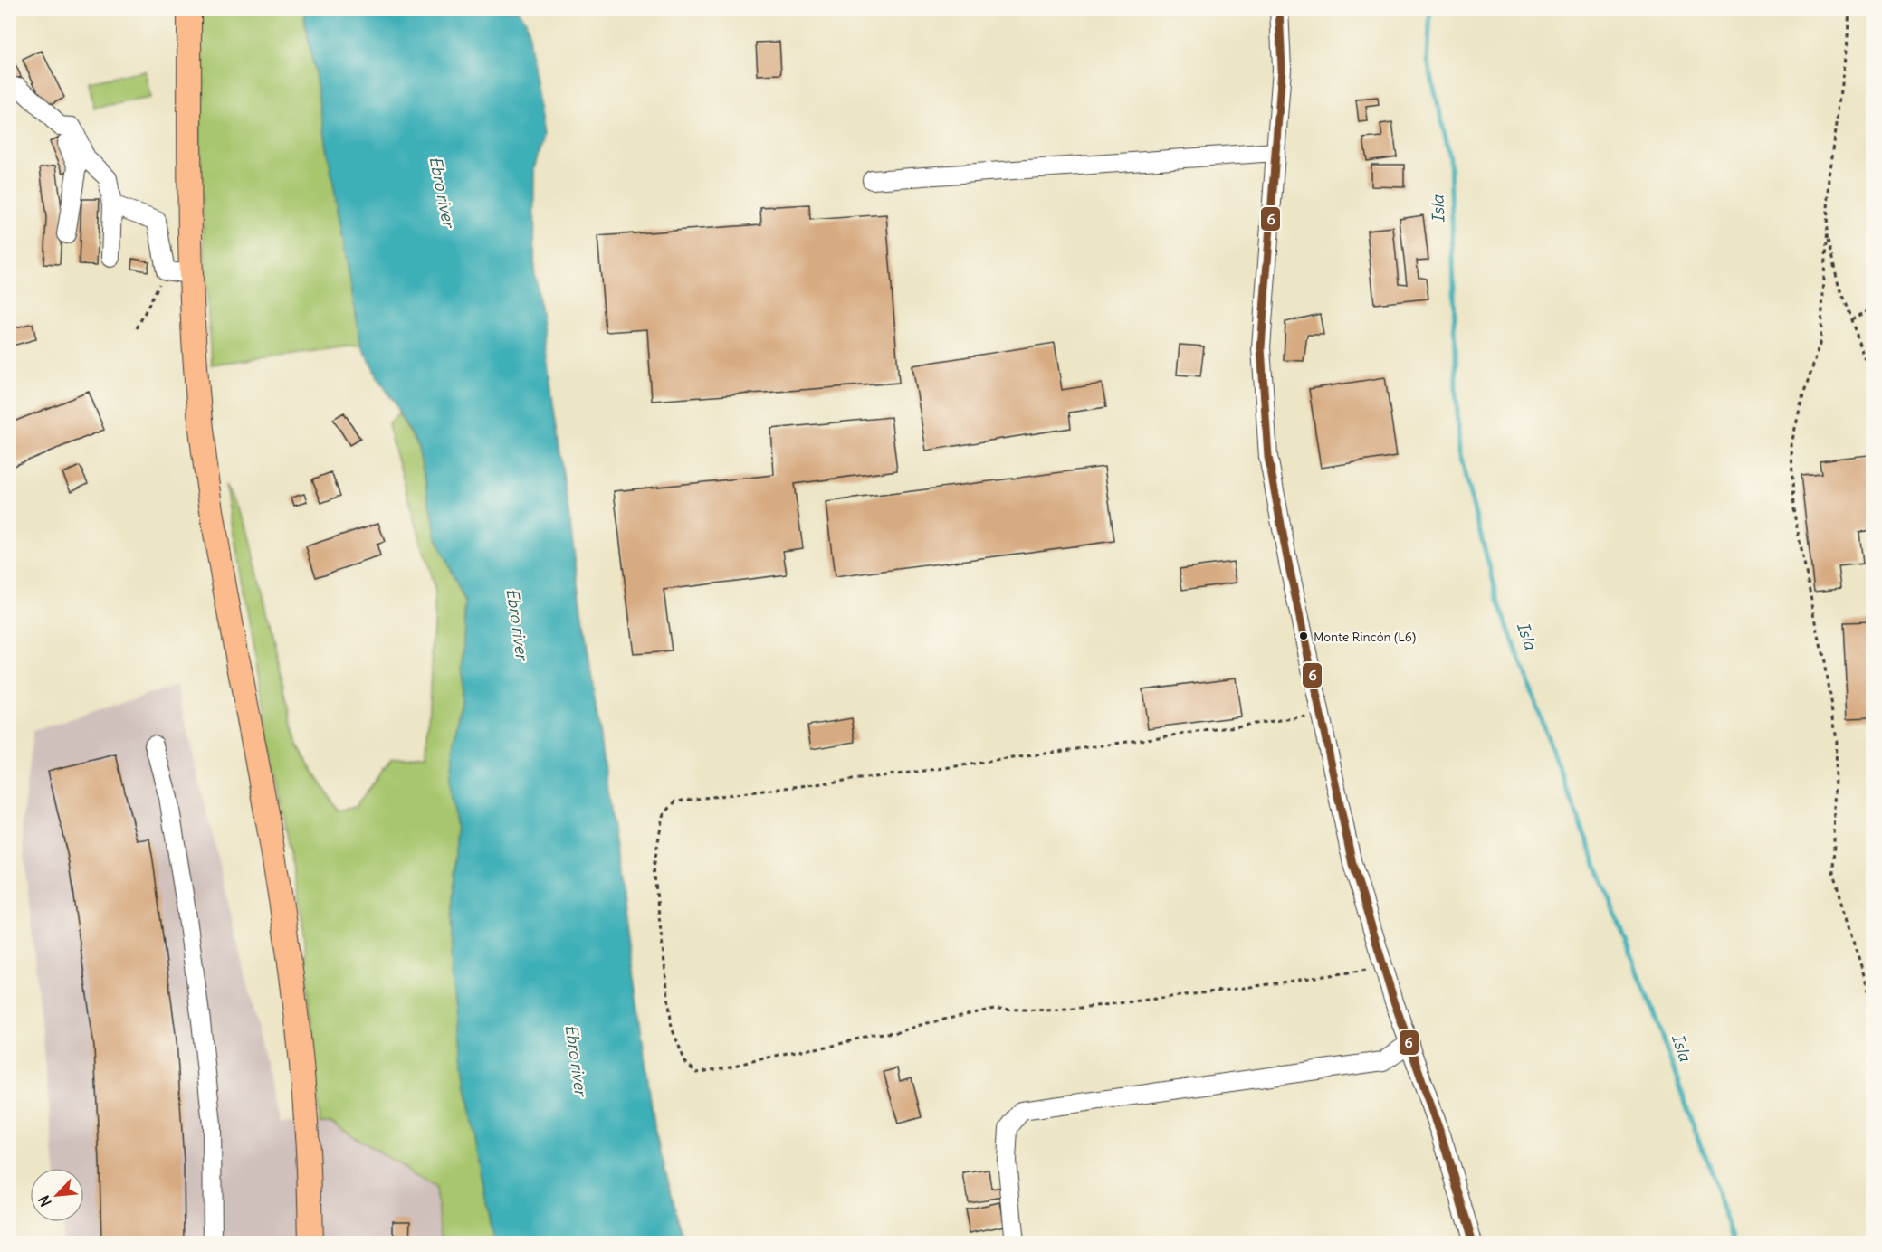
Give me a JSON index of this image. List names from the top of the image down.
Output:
{
  "water": ["Ebro river", "Isla"],
  "places": ["Monte Rincón (L6)"],
  "lines": ["transit line 6"],
  "north": "bottom left"
}
